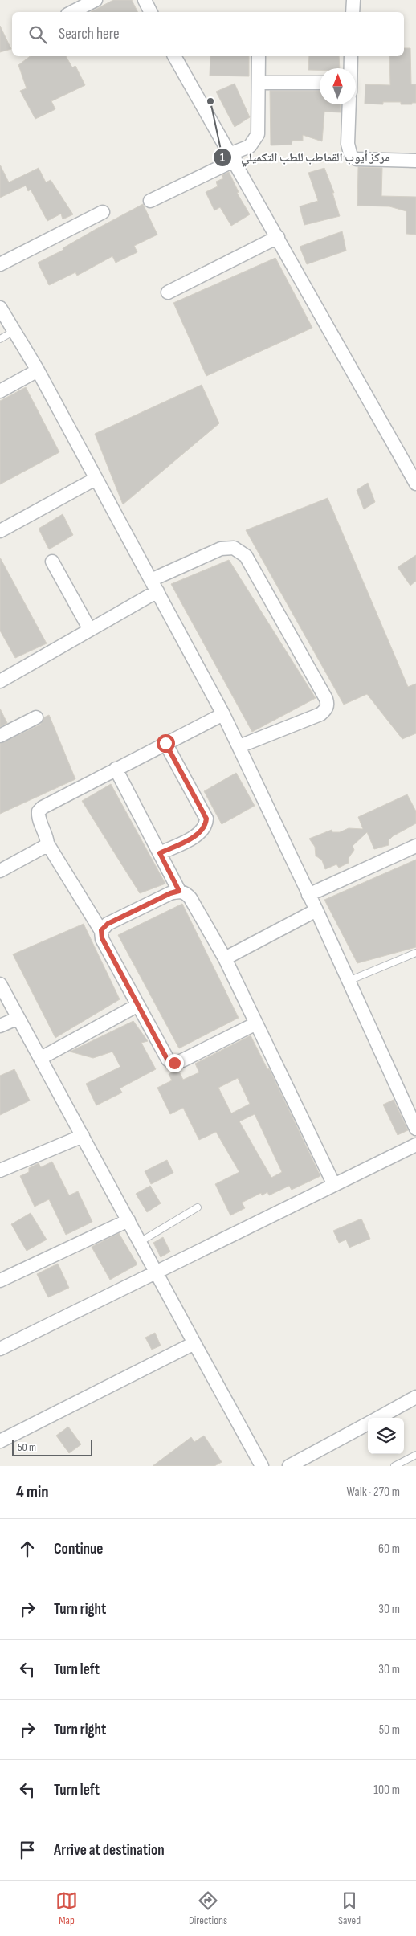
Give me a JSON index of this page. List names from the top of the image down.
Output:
{
  "places": ["مركز أيوب القماطب للطب التكميلي"],
  "scale_bar": "50 m",
  "north": "top",
  "page": {
    "search": "Search here",
    "scale": "50 m",
    "heading": ["4 min", "Walk · 270 m"],
    "list": [
      ["Continue", "60 m"],
      ["Turn right", "30 m"],
      ["Turn left", "30 m"],
      ["Turn right", "50 m"],
      ["Turn left", "100 m"],
      "Arrive at destination"
    ],
    "nav": ["Map", "Directions", "Saved"]
  }
}
